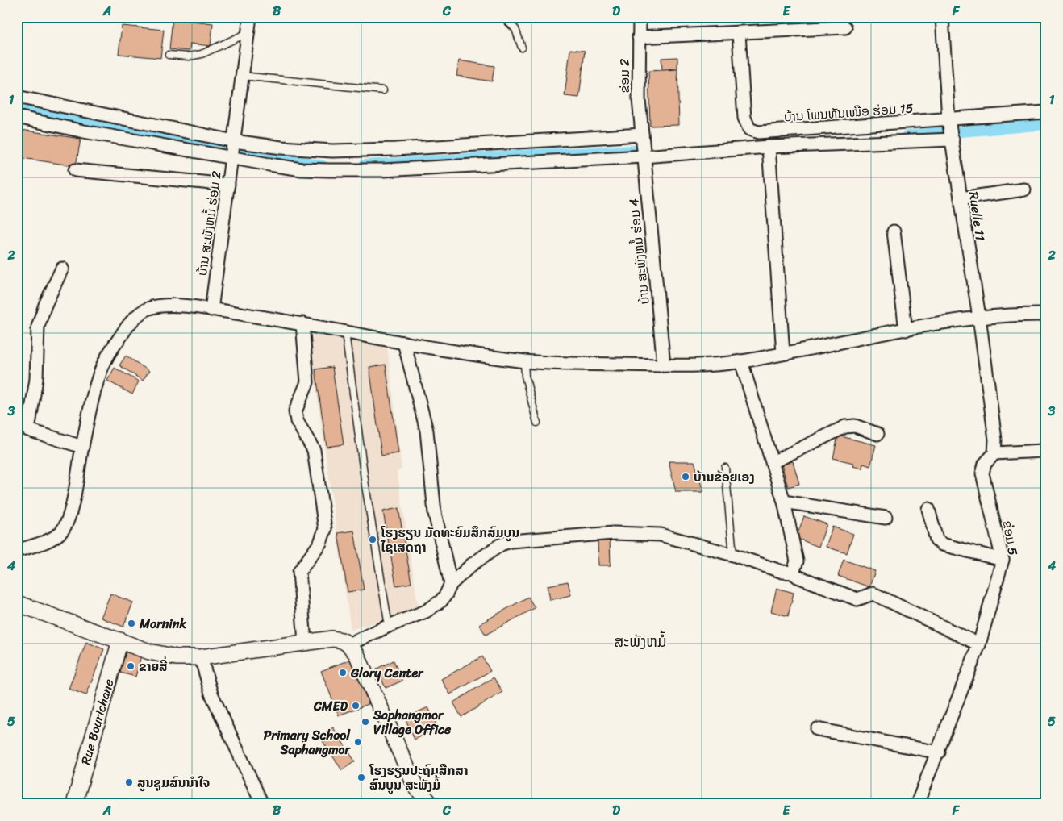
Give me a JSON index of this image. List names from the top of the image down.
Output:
{
  "streets": {
    "street": [
      "ຂ່ອມ 2",
      "ບ້ານ ໂພນທັນເໜືອ ຮ່ອມ 15",
      "Ruelle 11",
      "ບ້ານ ສະພັງຫມໍ້ ຮ່ອມ 2",
      "ບ້ານ ສະພັງຫມໍ້ ຮ່ອມ 4",
      "ຂ່ອມ 5",
      "Rue Bourichane"
    ]
  },
  "crossings": [
    ["ຂ່ອມ 2", "ບ້ານ ສະພັງຫມໍ້ ຮ່ອມ 4"],
    ["ບ້ານ ໂພນທັນເໜືອ ຮ່ອມ 15", "Ruelle 11"]
  ],
  "districts": ["ສະພັງຫມໍ້"],
  "places": [
    "ບ້ານຂ້ອຍເອງ",
    "ໂຮງຮຽນ ມັດທະຍົມສຶກສົມບູນ ໄຊເສດຖາ",
    "Mornink",
    "ຂາຍສີ່",
    "Glory Center",
    "CMED",
    "Saphangmor Village Office",
    "Primary School Saphangmor",
    "ໂຮງຮຽນປະຖົມສືກສາ ສົນບູນ ສະພັງມໍ້",
    "ສູນຊຸມສົນນຳໃຈ"
  ],
  "grid": {
    "columns": [
      "A",
      "B",
      "C",
      "D",
      "E",
      "F"
    ],
    "rows": [
      "1",
      "2",
      "3",
      "4",
      "5"
    ]
  }
}
